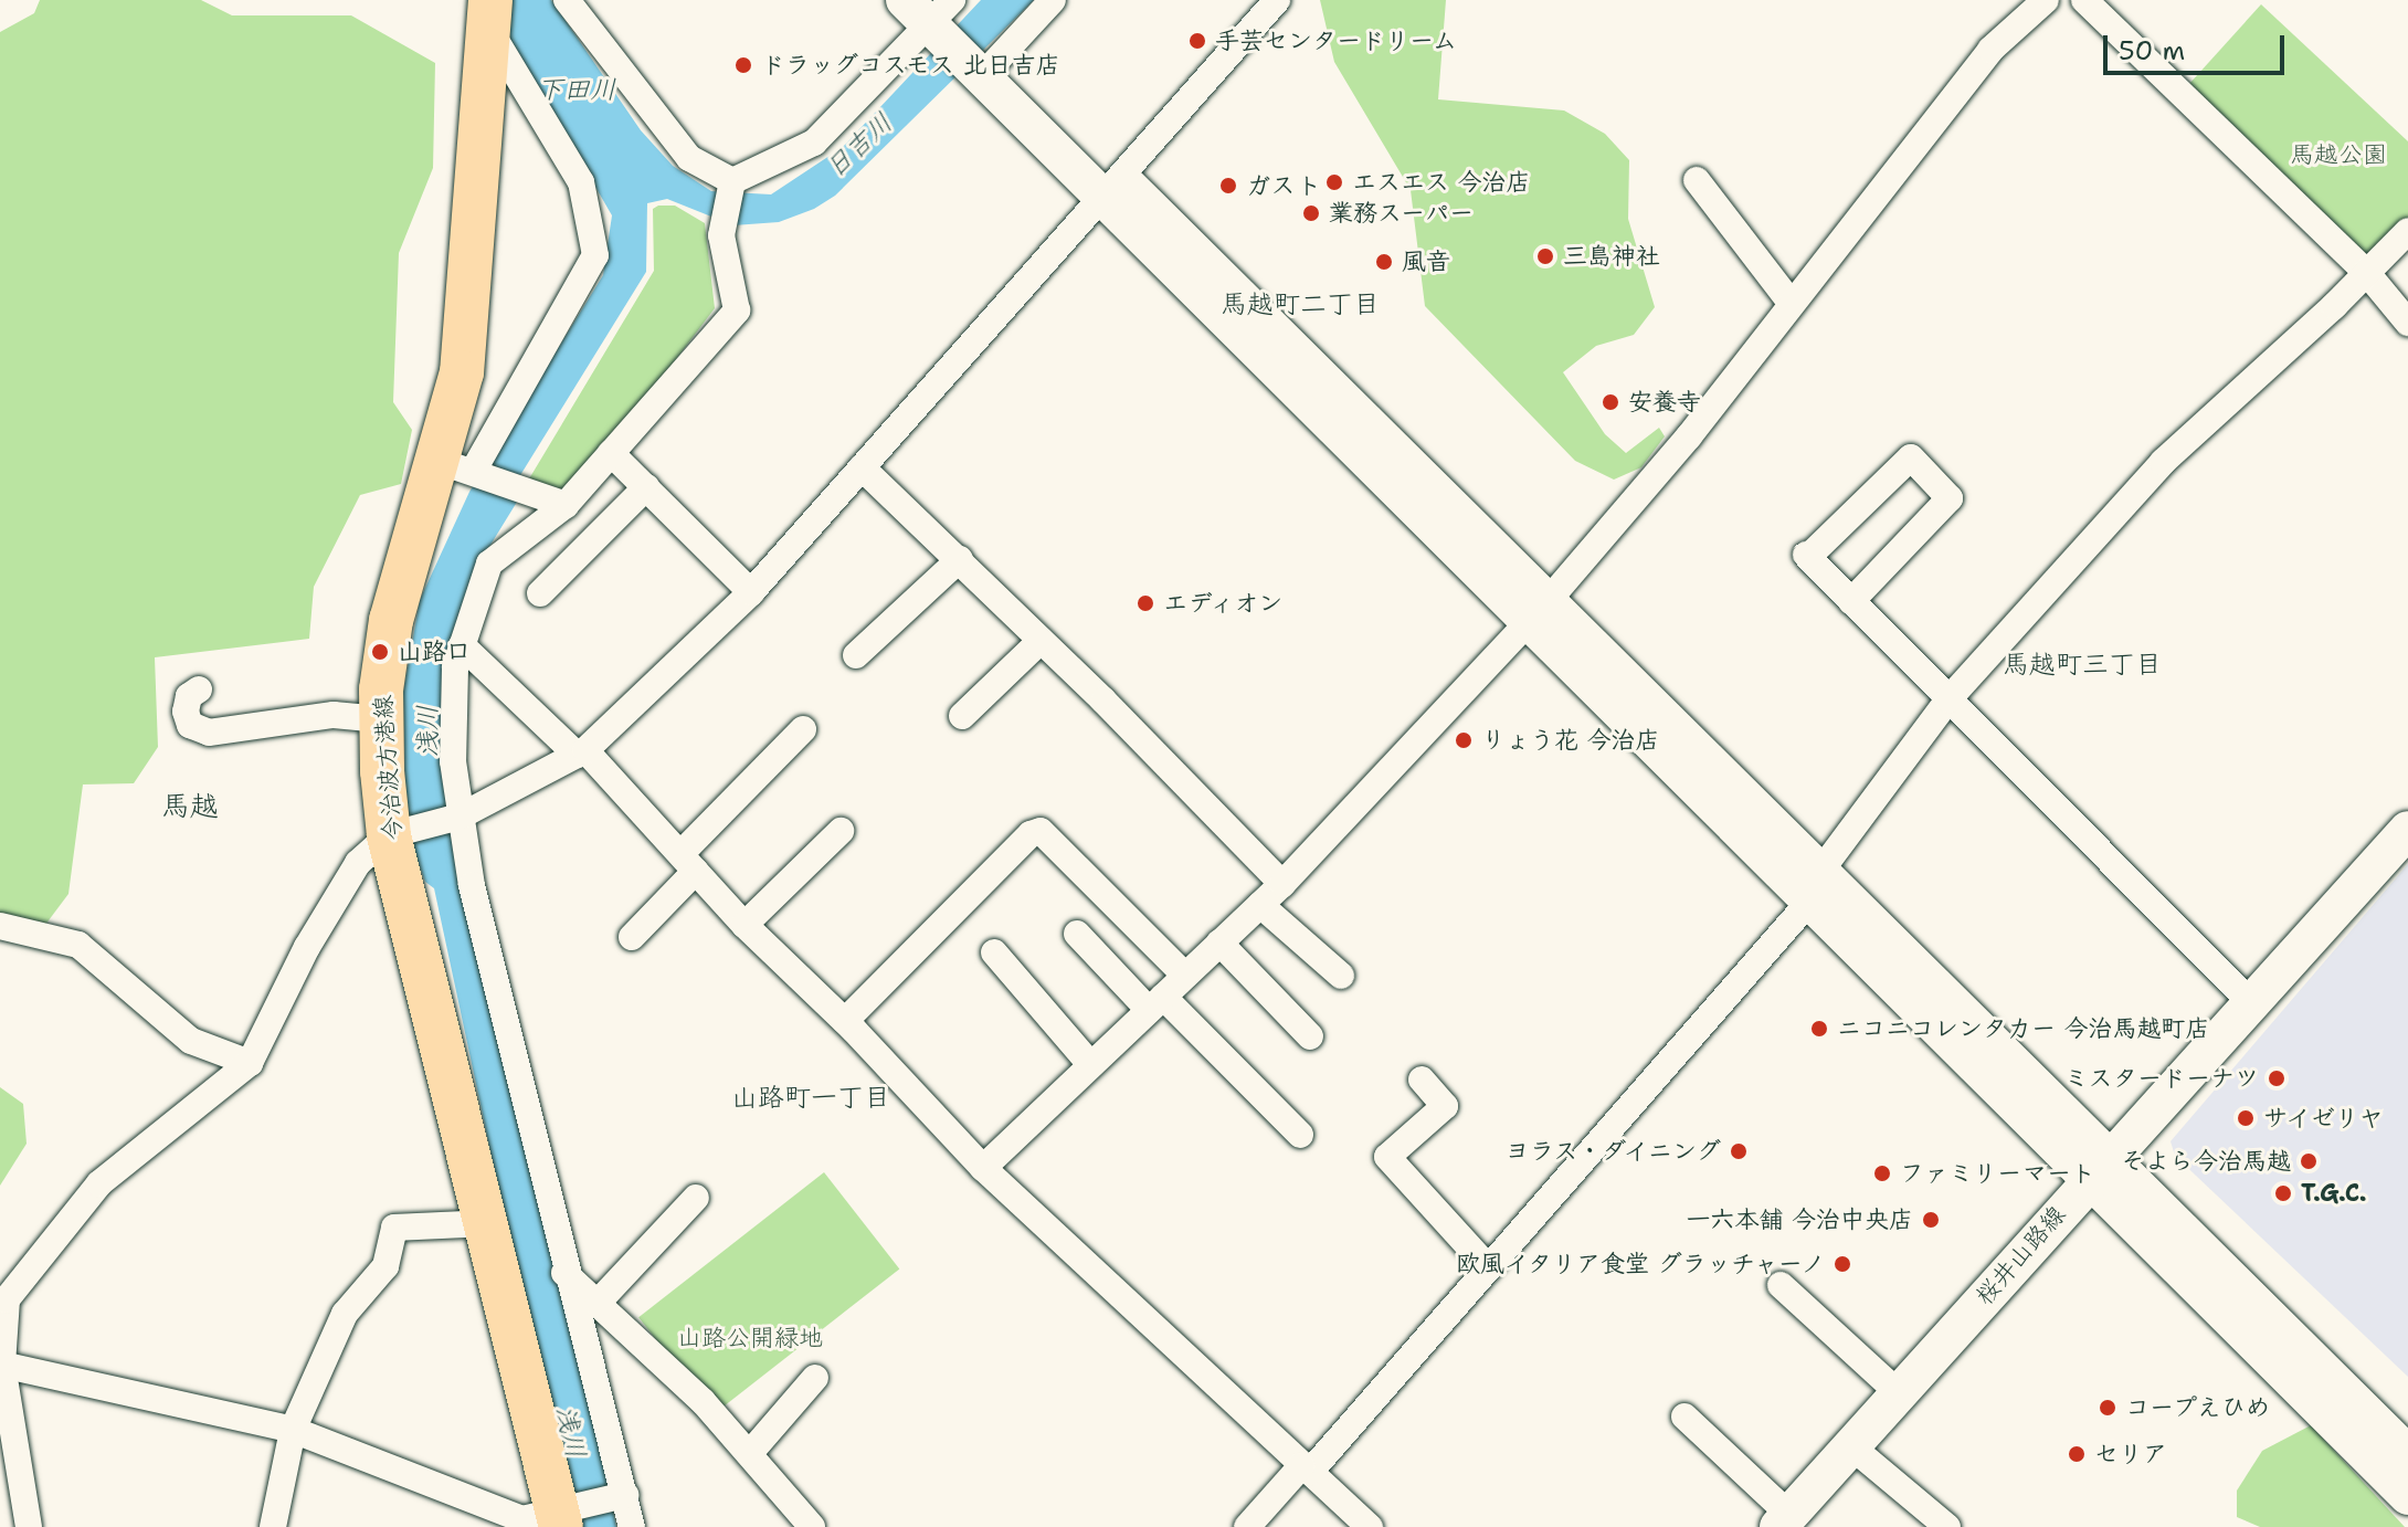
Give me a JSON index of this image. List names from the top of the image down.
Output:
{
  "streets": {
    "main road": ["今治波方港線"],
    "street": ["桜井山路線"]
  },
  "districts": [
    "馬越町二丁目",
    "馬越町三丁目",
    "馬越",
    "山路町一丁目"
  ],
  "water": ["下田川", "日吉川", "浅川"],
  "parks": ["馬越公園", "山路公開緑地"],
  "places": [
    "手芸センタードリーム",
    "ドラッグコスモス 北日吉店",
    "エスエス 今治店",
    "ガスト",
    "業務スーパー",
    "三島神社",
    "風音",
    "安養寺",
    "エディオン",
    "山路口",
    "りょう花 今治店",
    "ニコニコレンタカー 今治馬越町店",
    "ミスタードーナツ",
    "サイゼリヤ",
    "ヨラス・ダイニング",
    "そよら今治馬越",
    "ファミリーマート",
    "T.G.C.",
    "一六本舗 今治中央店",
    "欧風イタリア食堂 グラッチャーノ",
    "コープえひめ",
    "セリア"
  ],
  "scale_bar": "50 m"
}
